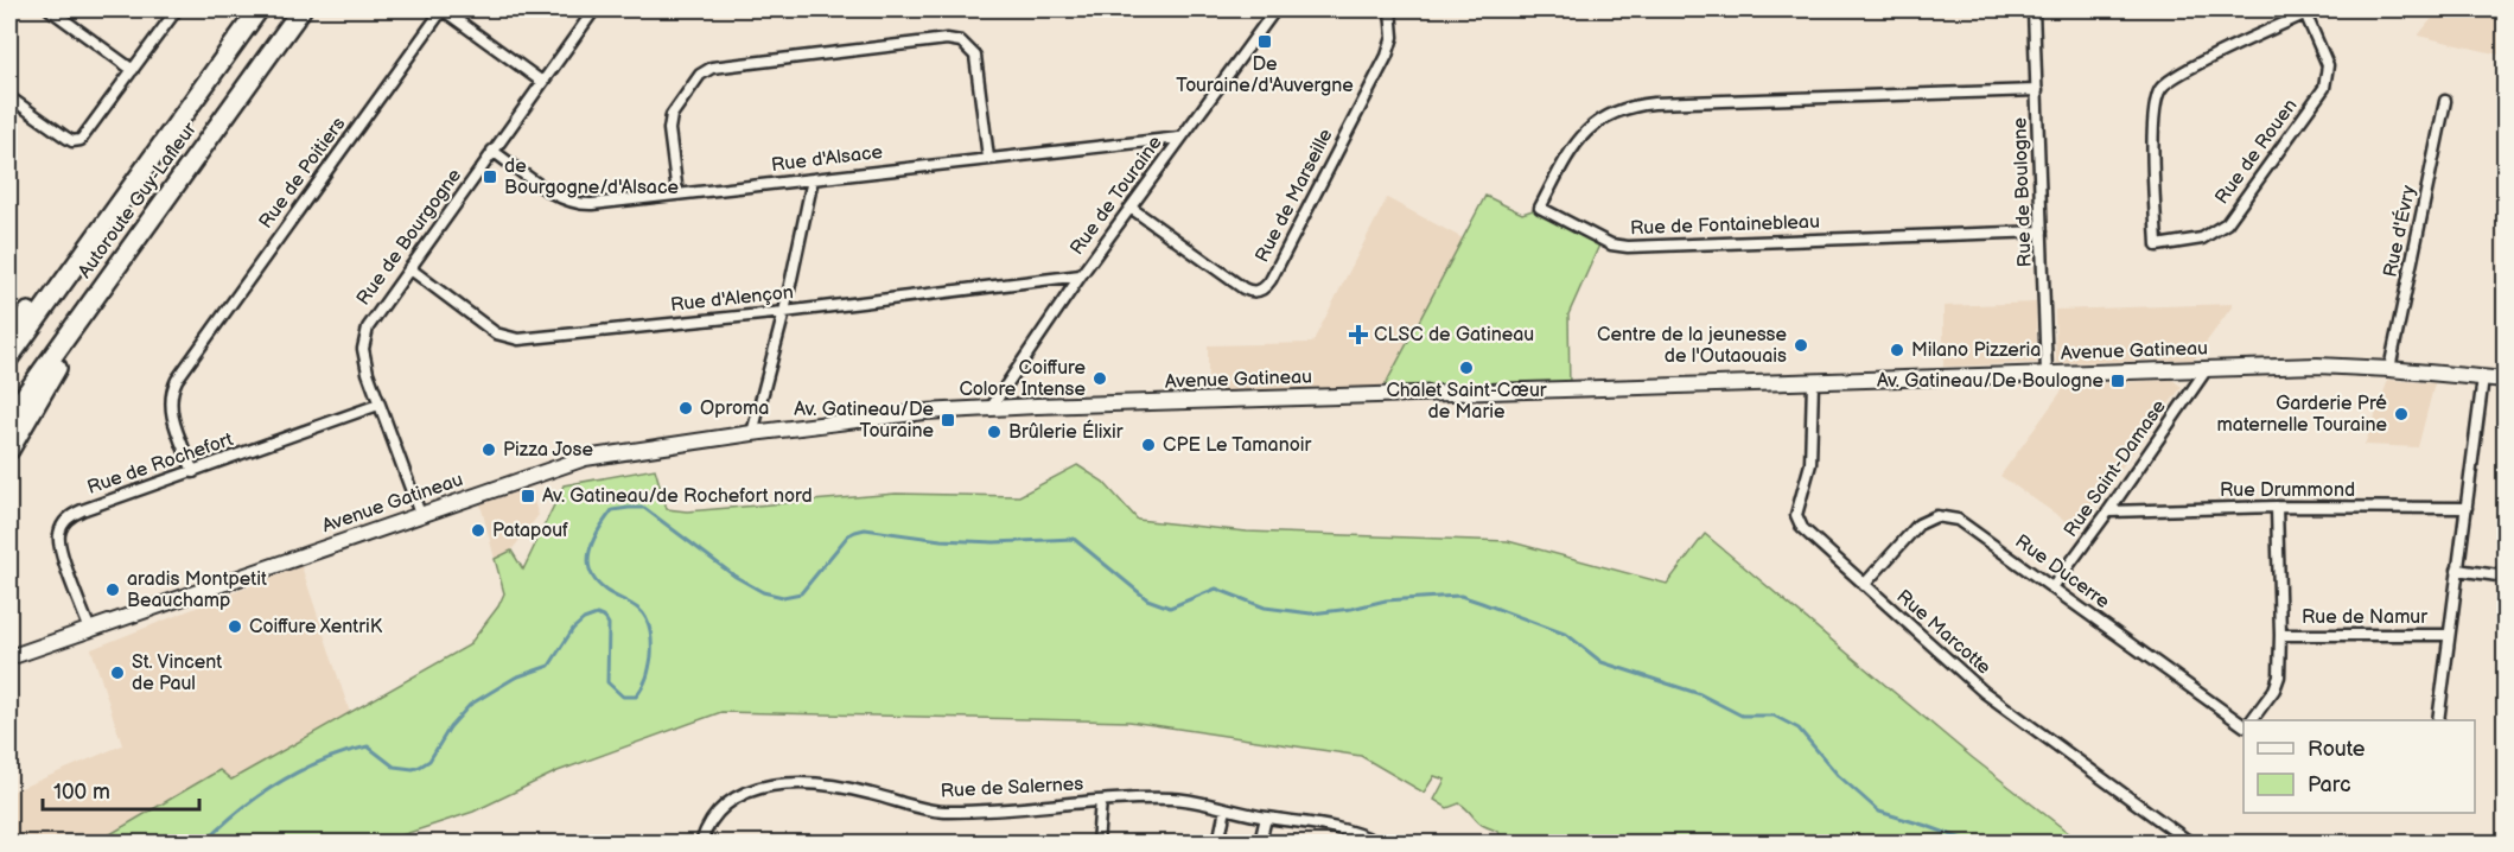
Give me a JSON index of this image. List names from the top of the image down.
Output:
{
  "streets": {
    "highway": ["Autoroute Guy-Lafleur"],
    "street": [
      "Rue de Rouen",
      "Rue d'Alsace",
      "Rue de Poitiers",
      "Rue de Boulogne",
      "Rue de Touraine",
      "Rue de Marseille",
      "Rue de Fontainebleau",
      "Rue d'Évry",
      "Rue de Bourgogne",
      "Rue d'Alençon",
      "Avenue Gatineau",
      "Rue de Rochefort",
      "Rue Saint-Damase",
      "Rue Drummond",
      "Rue Ducerre",
      "Rue de Namur",
      "Rue Marcotte",
      "Rue de Salernes"
    ]
  },
  "crossings": [
    ["Rue d'Alsace", "Rue de Touraine"],
    ["Rue d'Alsace", "Rue de Bourgogne"],
    ["Rue de Poitiers", "Rue de Bourgogne"],
    ["Rue de Poitiers", "Rue de Rochefort"],
    ["Rue de Boulogne", "Rue de Fontainebleau"],
    ["Rue de Boulogne", "Avenue Gatineau"],
    ["Rue de Touraine", "Rue de Marseille"],
    ["Rue de Touraine", "Rue d'Alençon"],
    ["Rue de Touraine", "Avenue Gatineau"],
    ["Rue d'Évry", "Avenue Gatineau"],
    ["Rue de Bourgogne", "Rue d'Alençon"],
    ["Rue de Bourgogne", "Avenue Gatineau"],
    ["Rue de Bourgogne", "Rue de Rochefort"],
    ["Avenue Gatineau", "Rue de Rochefort"],
    ["Avenue Gatineau", "Rue Saint-Damase"],
    ["Avenue Gatineau", "Rue Marcotte"],
    ["Rue Saint-Damase", "Rue Drummond"],
    ["Rue Saint-Damase", "Rue Ducerre"],
    ["Rue Ducerre", "Rue Marcotte"]
  ],
  "places": {
    "transit": [
      "De Touraine/d'Auvergne",
      "de Bourgogne/d'Alsace",
      "Av. Gatineau/De Boulogne",
      "Av. Gatineau/De Touraine",
      "Av. Gatineau/de Rochefort nord"
    ],
    "health": ["CLSC de Gatineau"],
    "other": [
      "Centre de la jeunesse de l'Outaouais",
      "Milano Pizzeria",
      "Chalet Saint-Cœur de Marie",
      "Coiffure Colore Intense",
      "Oproma",
      "Garderie Pré maternelle Touraine",
      "Brûlerie Élixir",
      "CPE Le Tamanoir",
      "Pizza Jose",
      "Patapouf",
      "aradis Montpetit Beauchamp",
      "Coiffure XentriK",
      "St. Vincent de Paul"
    ]
  },
  "legend": ["Route", "Parc"],
  "scale_bar": "100 m"
}
